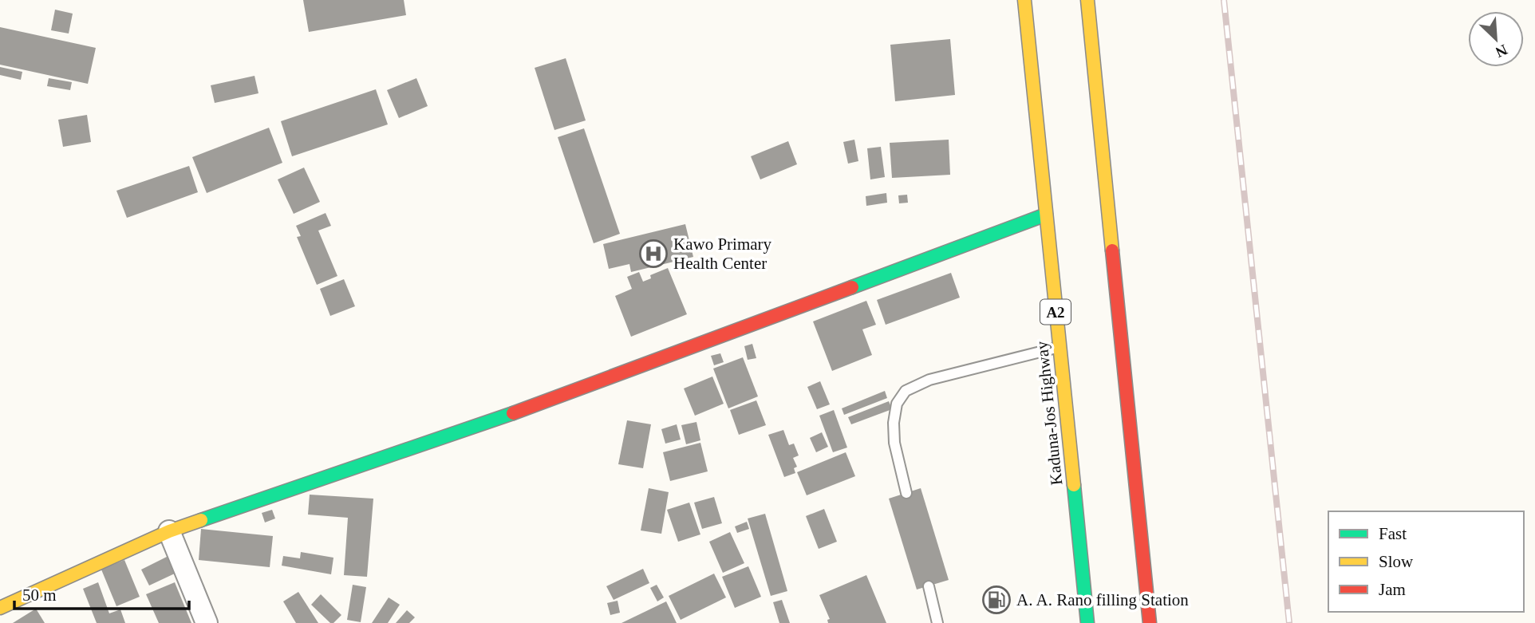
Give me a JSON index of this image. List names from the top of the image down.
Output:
{
  "streets": {
    "main road": ["A2", "Kaduna-Jos Highway"]
  },
  "places": {
    "hospital": ["Kawo Primary Health Center"],
    "fuel station": ["A. A. Rano filling Station"]
  },
  "legend": ["Fast", "Slow", "Jam"],
  "scale_bar": "50 m",
  "north": "bottom right"
}
